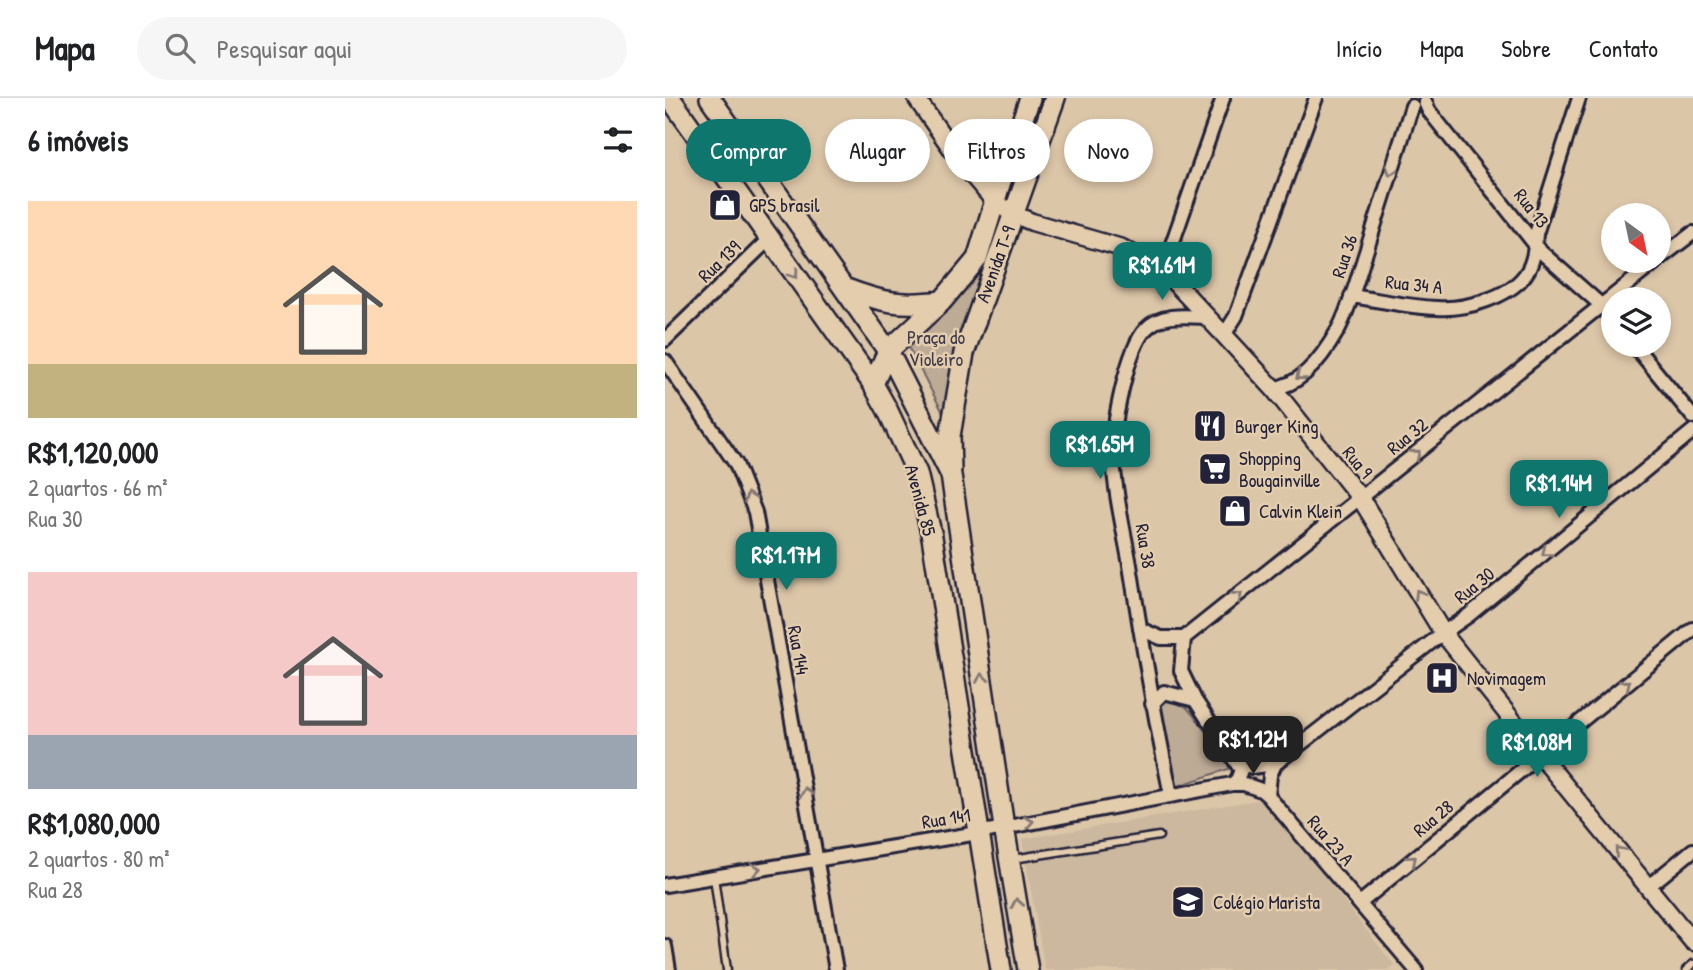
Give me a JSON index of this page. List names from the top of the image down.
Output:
{
  "streets": {
    "main road": ["Avenida T-9", "Avenida 85"],
    "street": [
      "Rua 13",
      "Rua 36",
      "Rua 139",
      "Rua 34 A",
      "Rua 32",
      "Rua 9",
      "Rua 38",
      "Rua 30",
      "Rua 144",
      "Rua 141",
      "Rua 28",
      "Rua 23 A"
    ]
  },
  "crossings": [
    ["Rua 13", "Rua 36"],
    ["Rua 13", "Rua 34 A"],
    ["Rua 13", "Rua 32"],
    ["Rua 36", "Rua 34 A"],
    ["Rua 36", "Rua 9"],
    ["Rua 139", "Avenida 85"],
    ["Avenida T-9", "Rua 9"],
    ["Avenida T-9", "Avenida 85"],
    ["Rua 32", "Rua 9"],
    ["Rua 9", "Rua 38"],
    ["Rua 9", "Rua 30"],
    ["Rua 9", "Rua 28"],
    ["Avenida 85", "Rua 141"],
    ["Rua 38", "Rua 141"],
    ["Rua 144", "Rua 141"],
    ["Rua 141", "Rua 23 A"],
    ["Rua 28", "Rua 23 A"]
  ],
  "one_way": [
    "Rua 32",
    "Rua 30",
    "Rua 144",
    "Rua 141",
    "Rua 28"
  ],
  "parks": ["Praça do Violeiro"],
  "places": {
    "shop": ["GPS brasil", "Calvin Klein"],
    "restaurant": ["Burger King"],
    "supermarket": ["Shopping Bougainville"],
    "hospital": ["Novimagem"],
    "school or university": ["Colégio Marista"]
  },
  "north": "bottom right",
  "page": {
    "header": "Mapa",
    "search": "Pesquisar aqui",
    "nav": [
      "Início",
      "Mapa",
      "Sobre",
      "Contato"
    ],
    "heading": "6 imóveis",
    "chip": [
      "Comprar",
      "Alugar",
      "Filtros",
      "Novo"
    ],
    "list": [
      {
        "name": "R$1,120,000",
        "note": "2 quartos · 66 m² · Rua 30"
      },
      {
        "name": "R$1,080,000",
        "note": "2 quartos · 80 m² · Rua 28"
      }
    ],
    "price": [
      "R$1.61M",
      "R$1.65M",
      "R$1.14M",
      "R$1.17M",
      "R$1.12M",
      "R$1.08M"
    ]
  }
}
